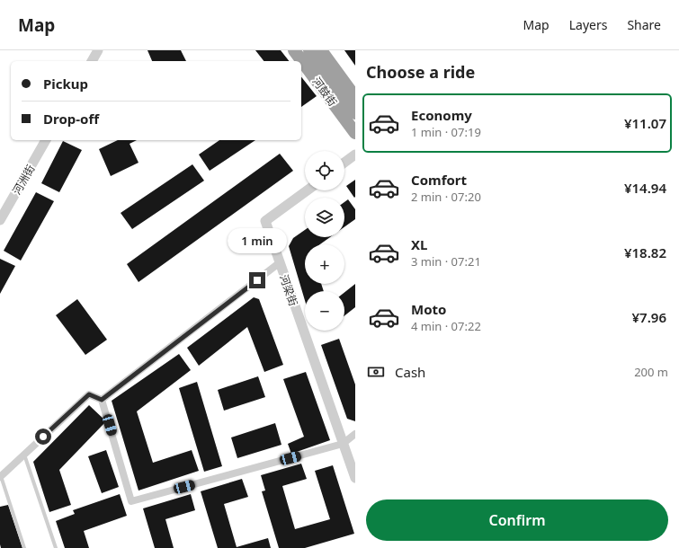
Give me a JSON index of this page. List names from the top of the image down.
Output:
{
  "streets": {
    "highway": ["河鼓街"],
    "street": ["河洲街", "河梁街"]
  },
  "page": {
    "header": "Map",
    "nav": ["Map", "Layers", "Share"],
    "heading": "Choose a ride",
    "banner": ["Pickup", "Drop-off"],
    "list": [
      {
        "name": "Economy",
        "note": "1 min · 07:19",
        "value": "¥11.07"
      },
      {
        "name": "Comfort",
        "note": "2 min · 07:20",
        "value": "¥14.94"
      },
      {
        "name": "XL",
        "note": "3 min · 07:21",
        "value": "¥18.82"
      },
      {
        "name": "Moto",
        "note": "4 min · 07:22",
        "value": "¥7.96"
      }
    ],
    "map_buttons": ["+", "−"],
    "bubble": "1 min",
    "pay": ["Cash", "200 m"],
    "buttons": "Confirm"
  }
}
